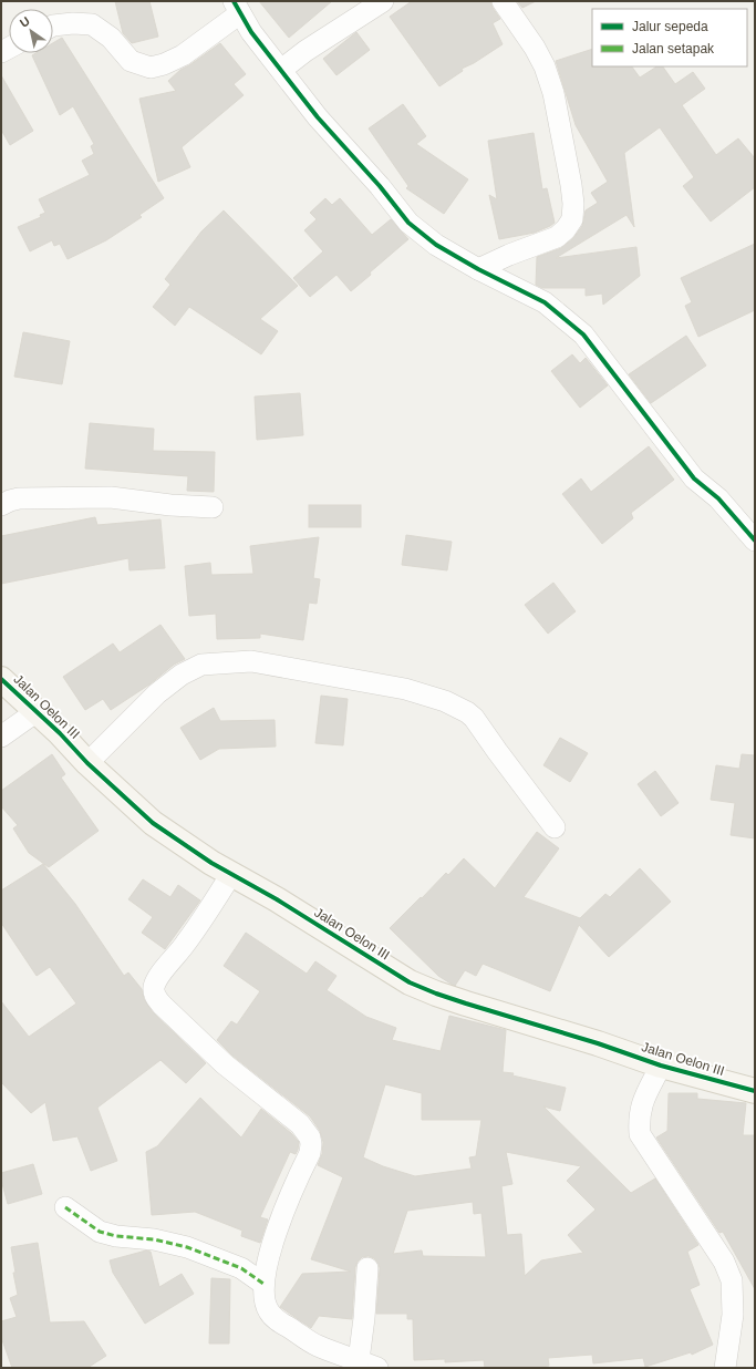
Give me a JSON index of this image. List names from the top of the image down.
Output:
{
  "streets": {
    "street": ["Jalan Oelon III"]
  },
  "legend": ["Jalur sepeda", "Jalan setapak"],
  "north": "top left"
}
